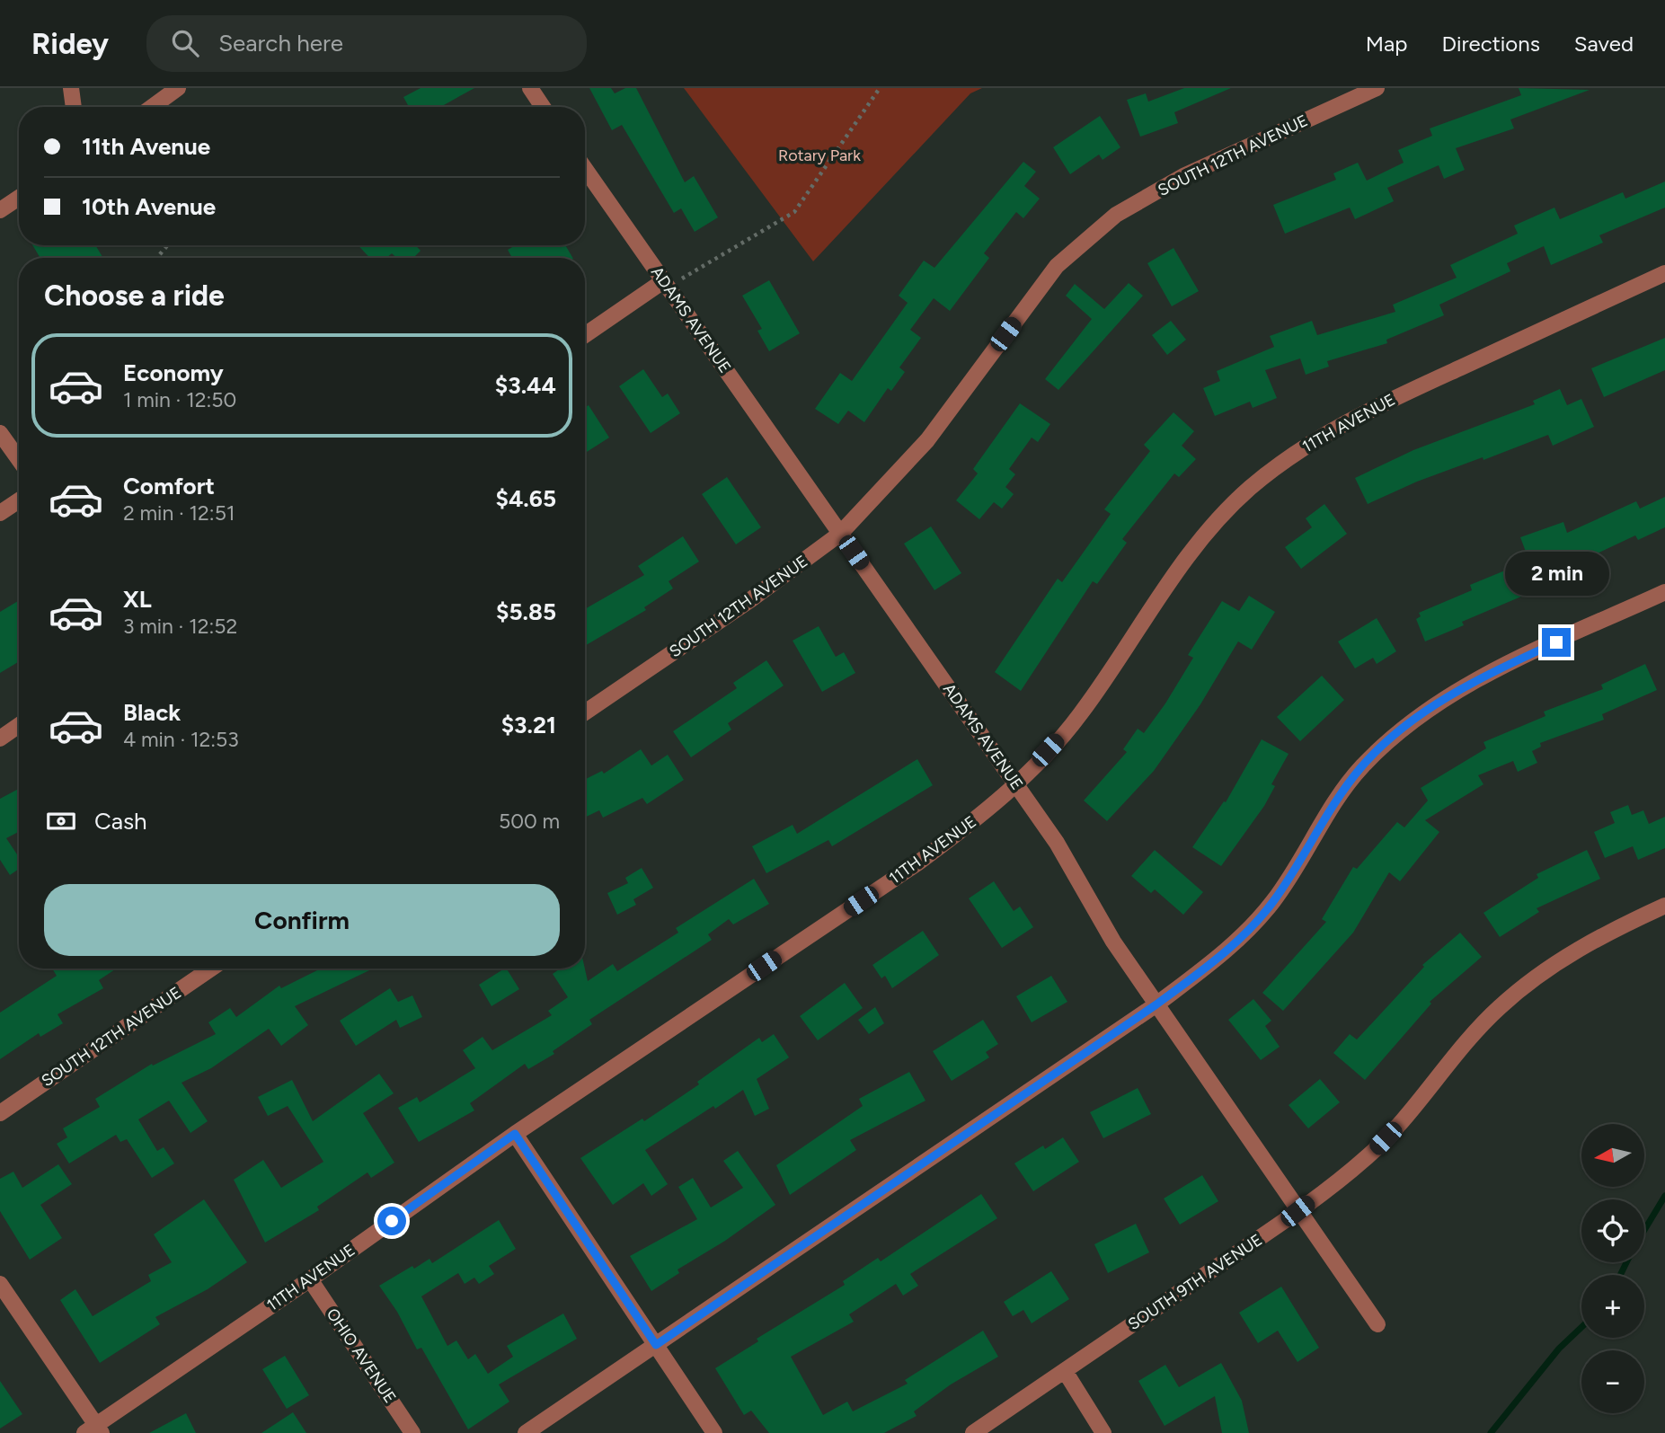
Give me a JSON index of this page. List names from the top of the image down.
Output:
{
  "streets": {
    "street": [
      "SOUTH 12TH AVENUE",
      "ADAMS AVENUE",
      "11TH AVENUE",
      "SOUTH 9TH AVENUE",
      "OHIO AVENUE"
    ]
  },
  "crossings": [
    ["SOUTH 12TH AVENUE", "ADAMS AVENUE"],
    ["ADAMS AVENUE", "11TH AVENUE"],
    ["ADAMS AVENUE", "SOUTH 9TH AVENUE"],
    ["11TH AVENUE", "OHIO AVENUE"]
  ],
  "parks": ["Rotary Park"],
  "north": "left",
  "page": {
    "header": "Ridey",
    "search": "Search here",
    "nav": ["Map", "Directions", "Saved"],
    "banner": ["11th Avenue", "10th Avenue"],
    "heading": "Choose a ride",
    "list": [
      {
        "name": "Economy",
        "note": "1 min · 12:50",
        "value": "$3.44"
      },
      {
        "name": "Comfort",
        "note": "2 min · 12:51",
        "value": "$4.65"
      },
      {
        "name": "XL",
        "note": "3 min · 12:52",
        "value": "$5.85"
      },
      {
        "name": "Black",
        "note": "4 min · 12:53",
        "value": "$3.21"
      }
    ],
    "bubble": "2 min",
    "pay": ["Cash", "500 m"],
    "buttons": "Confirm",
    "map_buttons": ["+", "−"]
  }
}
